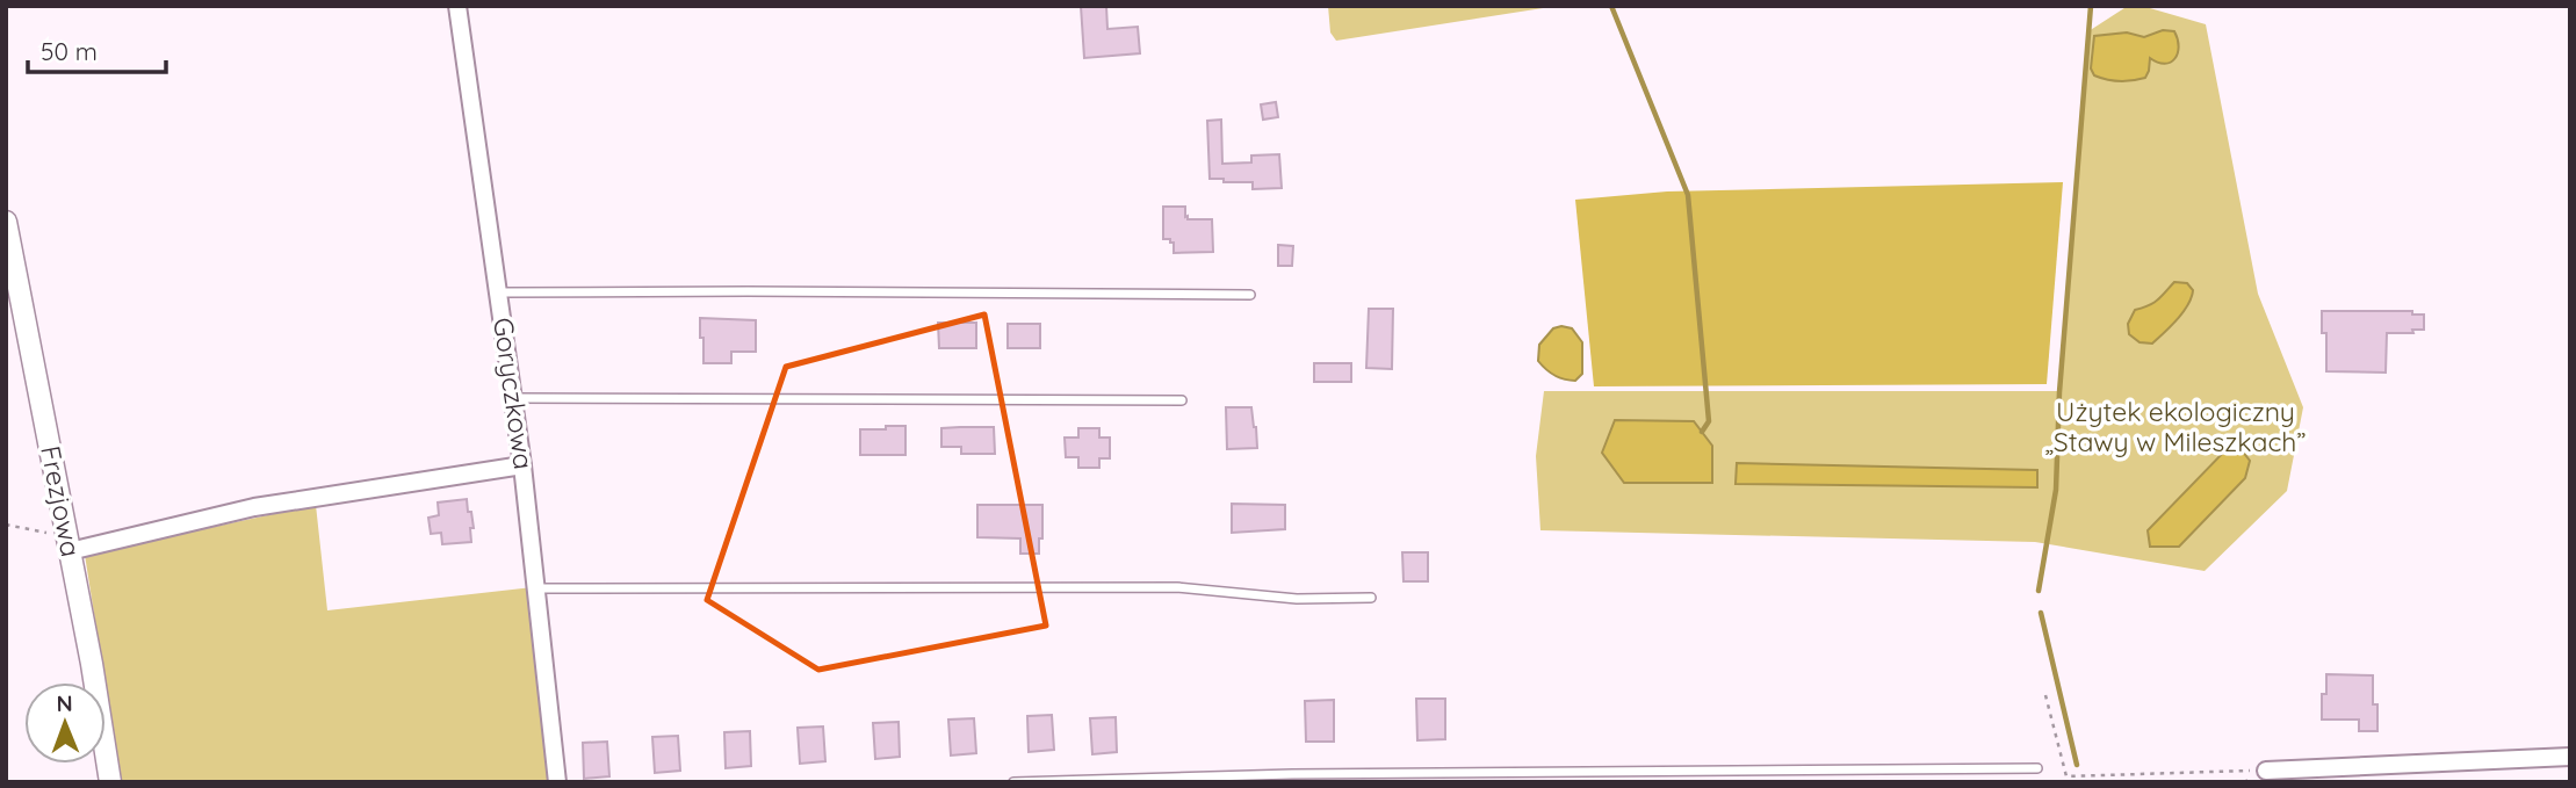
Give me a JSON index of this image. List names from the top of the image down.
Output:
{
  "streets": {
    "street": ["Goryczkowa", "Frezjowa"]
  },
  "parks": ["Użytek ekologiczny „Stawy w Mileszkach”"],
  "scale_bar": "50 m",
  "north": "top"
}
